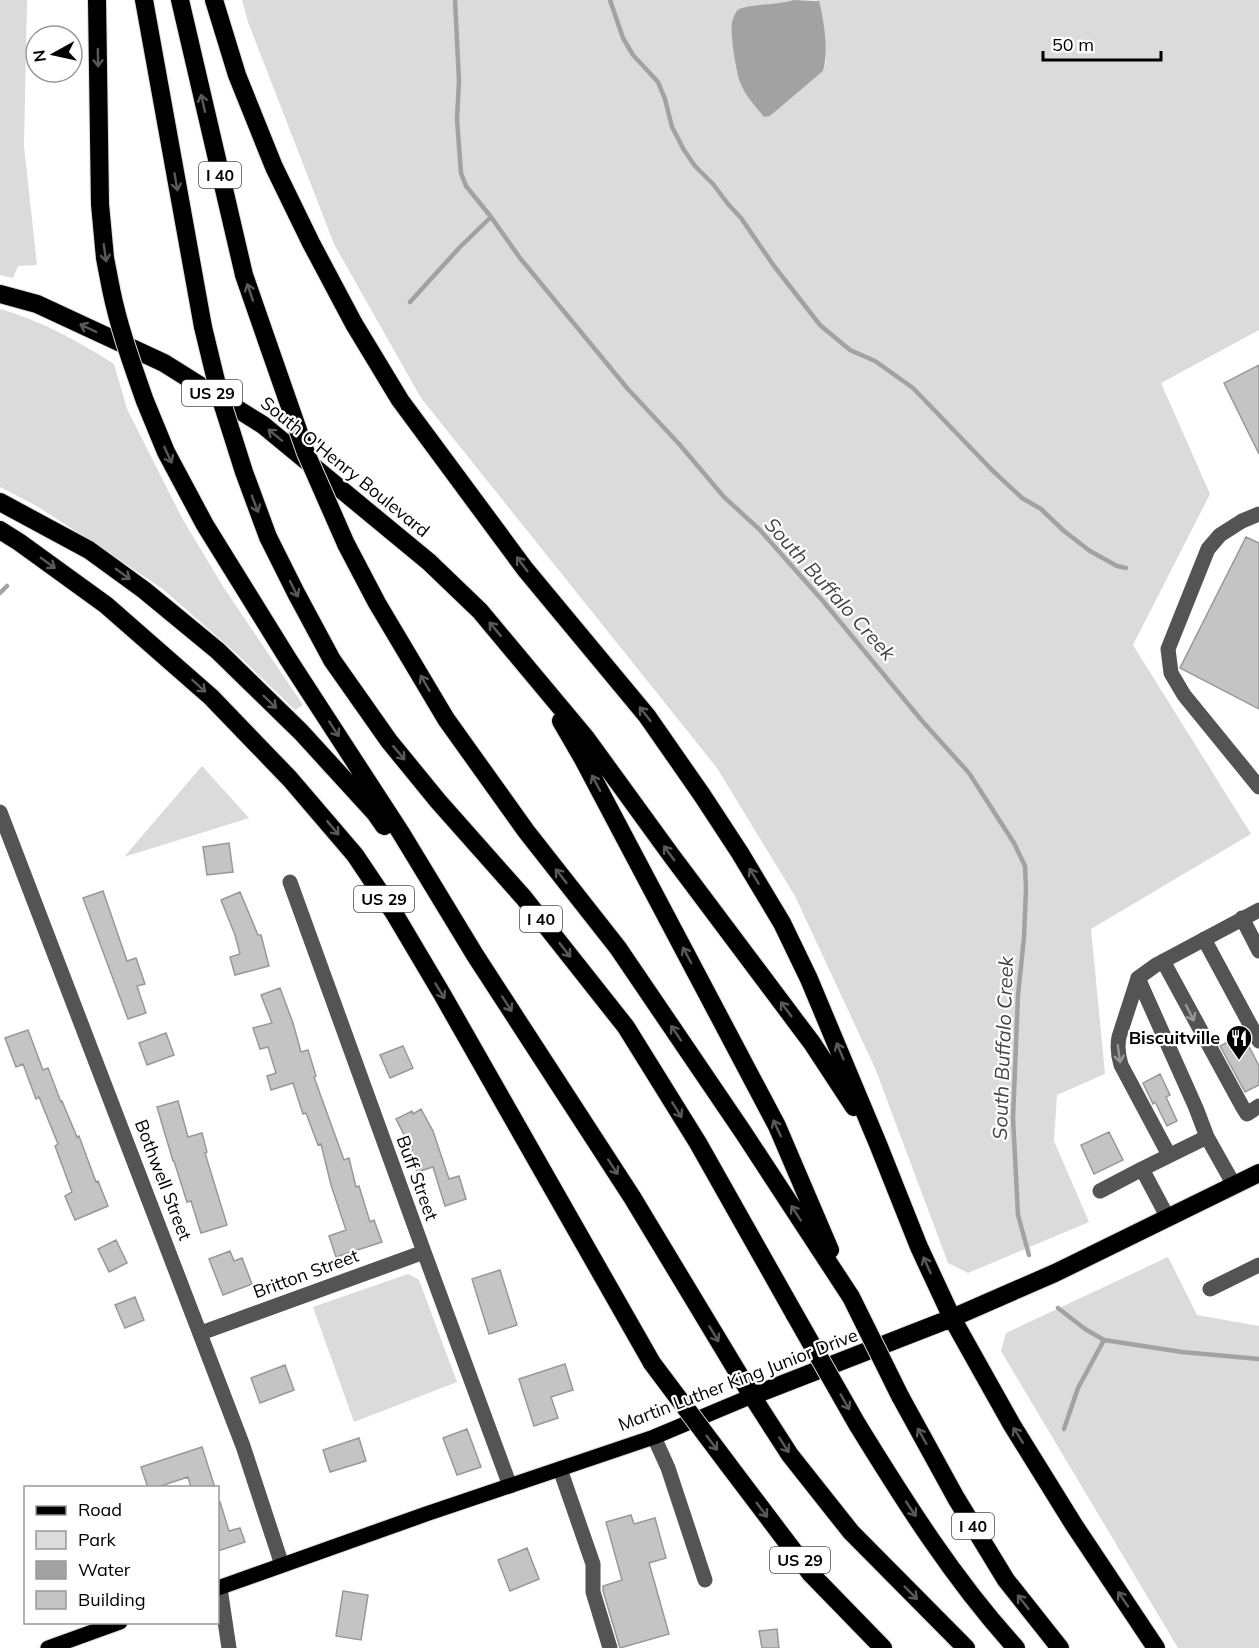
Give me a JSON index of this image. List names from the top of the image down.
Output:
{
  "streets": {
    "highway": [
      "I 40",
      "US 29",
      "South O'Henry Boulevard",
      "Martin Luther King Junior Drive"
    ],
    "street": ["Buff Street", "Bothwell Street", "Britton Street"]
  },
  "crossings": [
    ["I 40", "US 29"],
    ["US 29", "South O'Henry Boulevard"],
    ["Buff Street", "Britton Street"],
    ["Buff Street", "Martin Luther King Junior Drive"],
    ["Bothwell Street", "Britton Street"],
    ["Bothwell Street", "Martin Luther King Junior Drive"]
  ],
  "water": ["South Buffalo Creek"],
  "places": {
    "restaurant": ["Biscuitville"]
  },
  "legend": [
    "Road",
    "Park",
    "Water",
    "Building"
  ],
  "scale_bar": "50 m",
  "north": "left"
}
